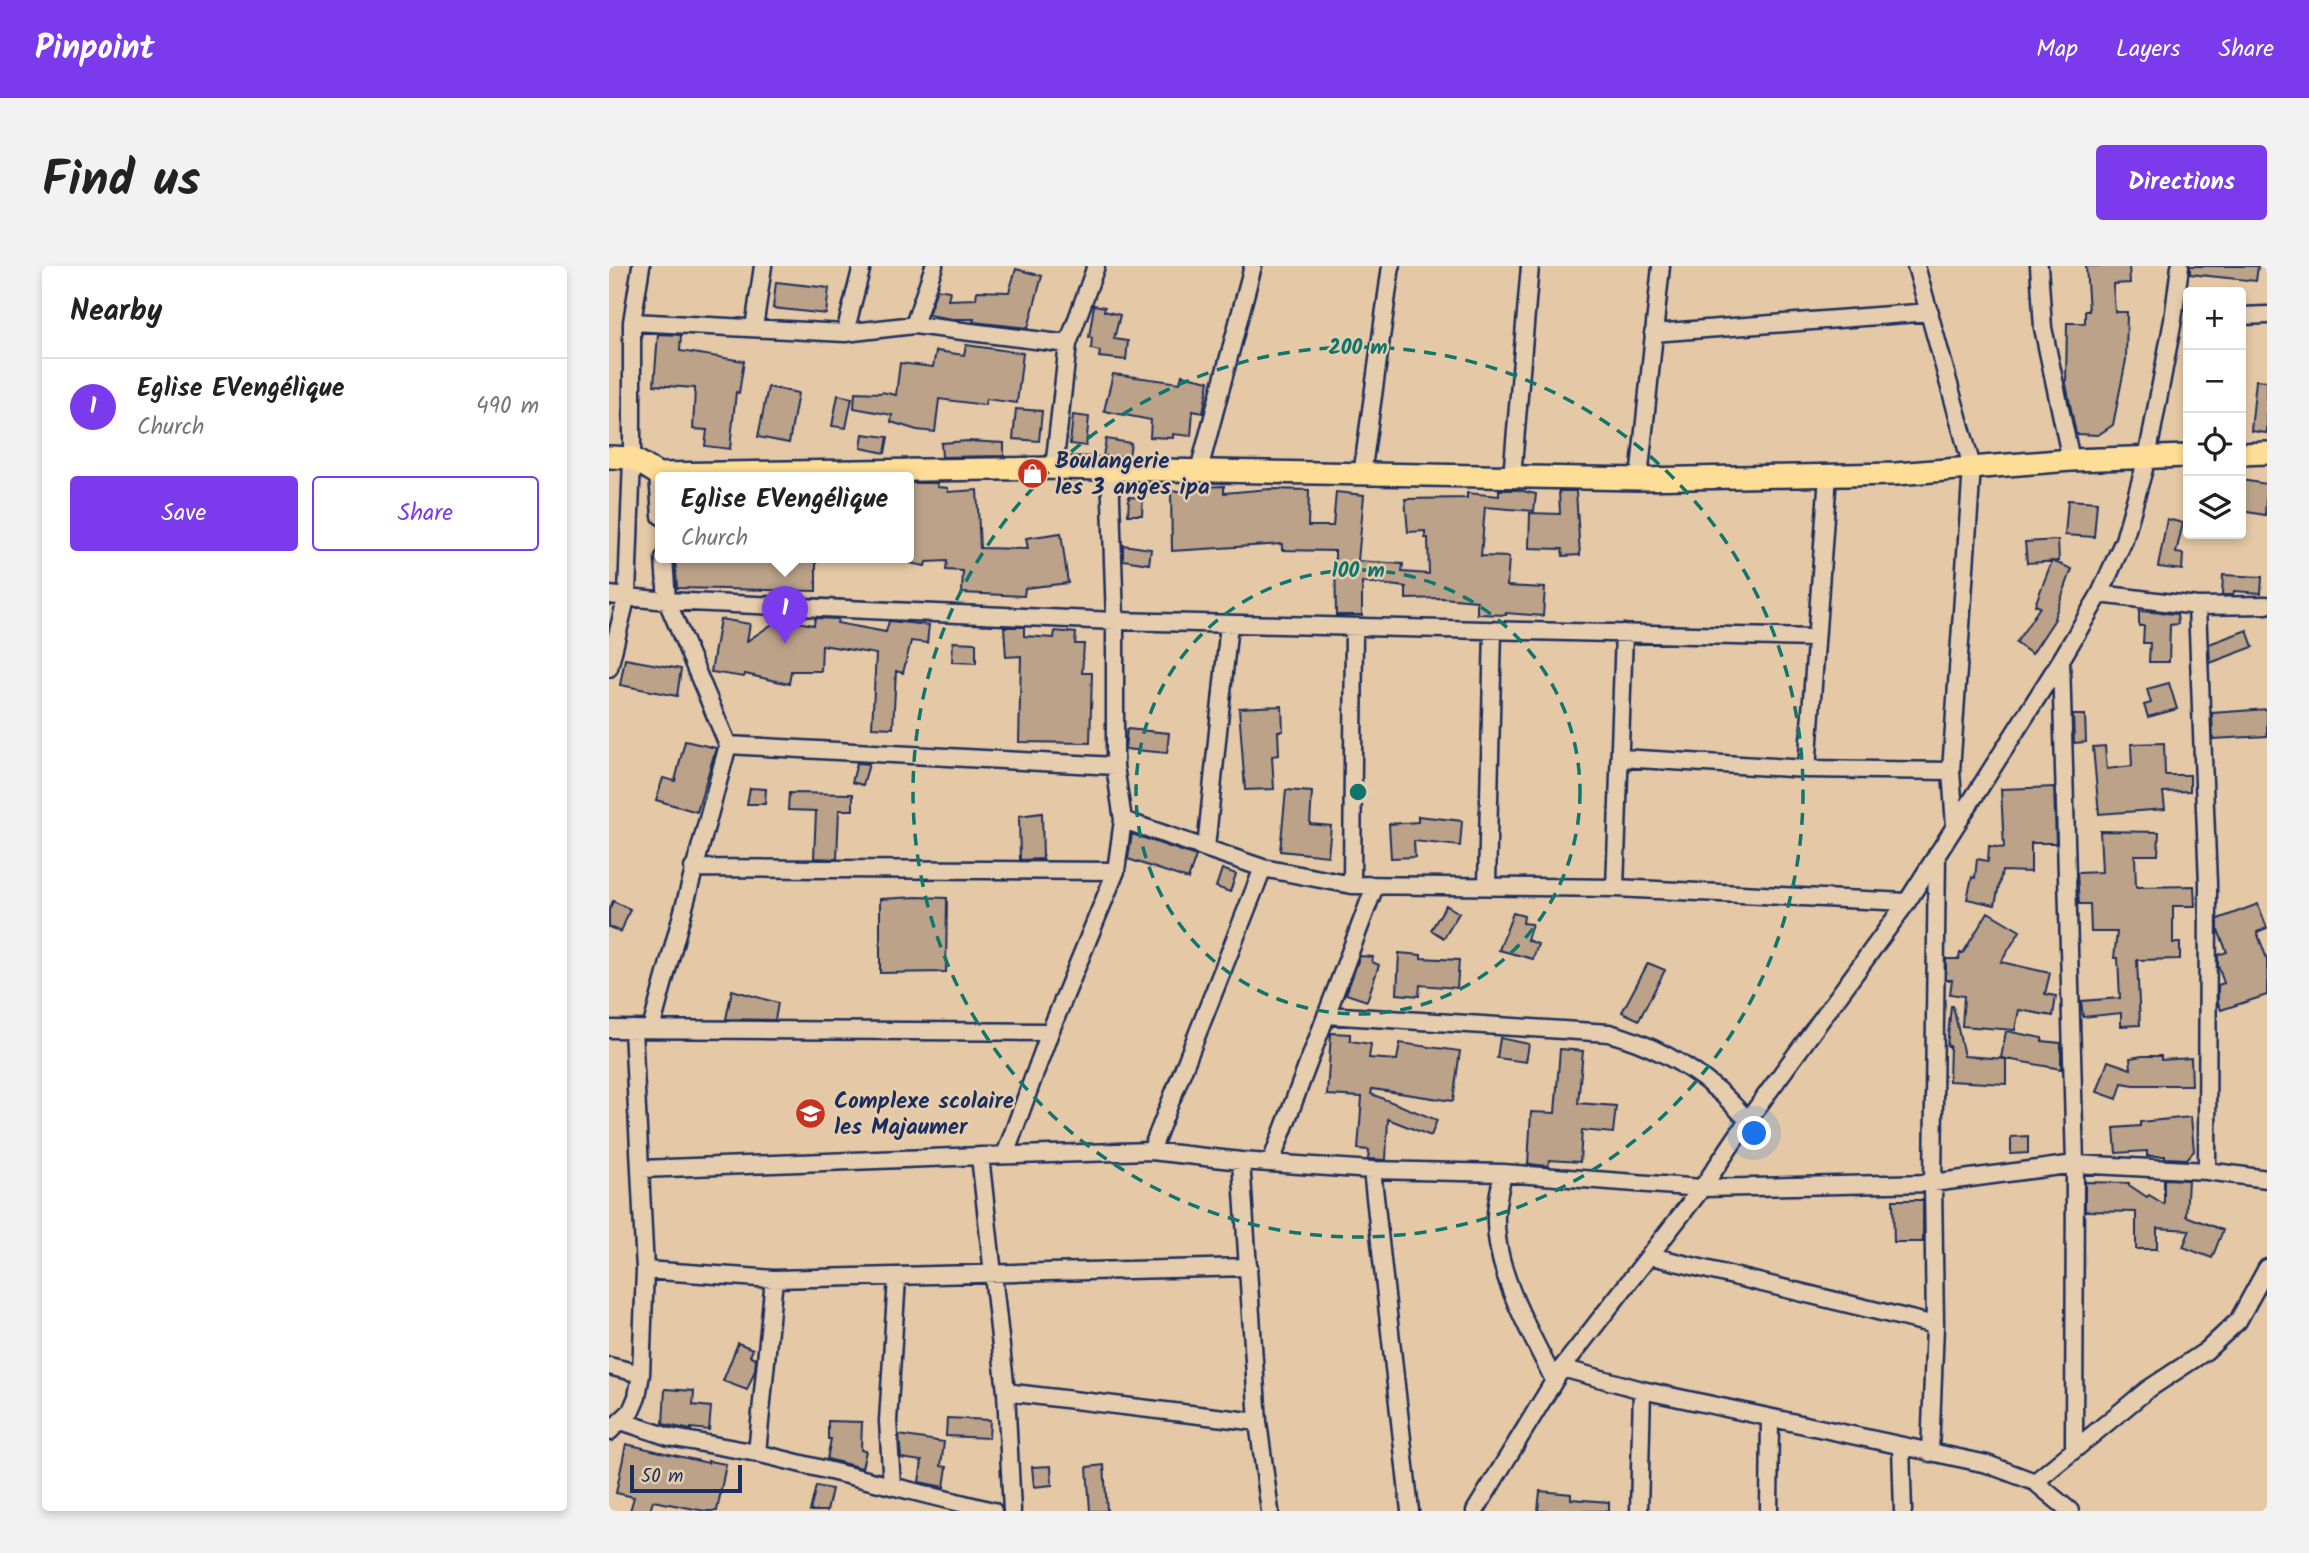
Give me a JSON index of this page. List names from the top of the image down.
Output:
{
  "places": {
    "shop": ["Boulangerie les 3 anges ipa"],
    "school or university": ["Complexe scolaire les Majaumer"]
  },
  "scale_bar": "50 m",
  "page": {
    "header": "Pinpoint",
    "nav": ["Map", "Layers", "Share"],
    "title": "Find us",
    "buttons": [
      "Directions",
      ["Save", "Share"]
    ],
    "heading": "Nearby",
    "map_buttons": ["+", "−"],
    "list": [
      {
        "mark": "1",
        "name": "Eglise EVengélique",
        "note": "Church",
        "value": "490 m"
      }
    ],
    "popup": ["Eglise EVengélique", "Church"],
    "pins": "1",
    "scale": "50 m"
  },
  "rings": ["200 m", "100 m"]
}
